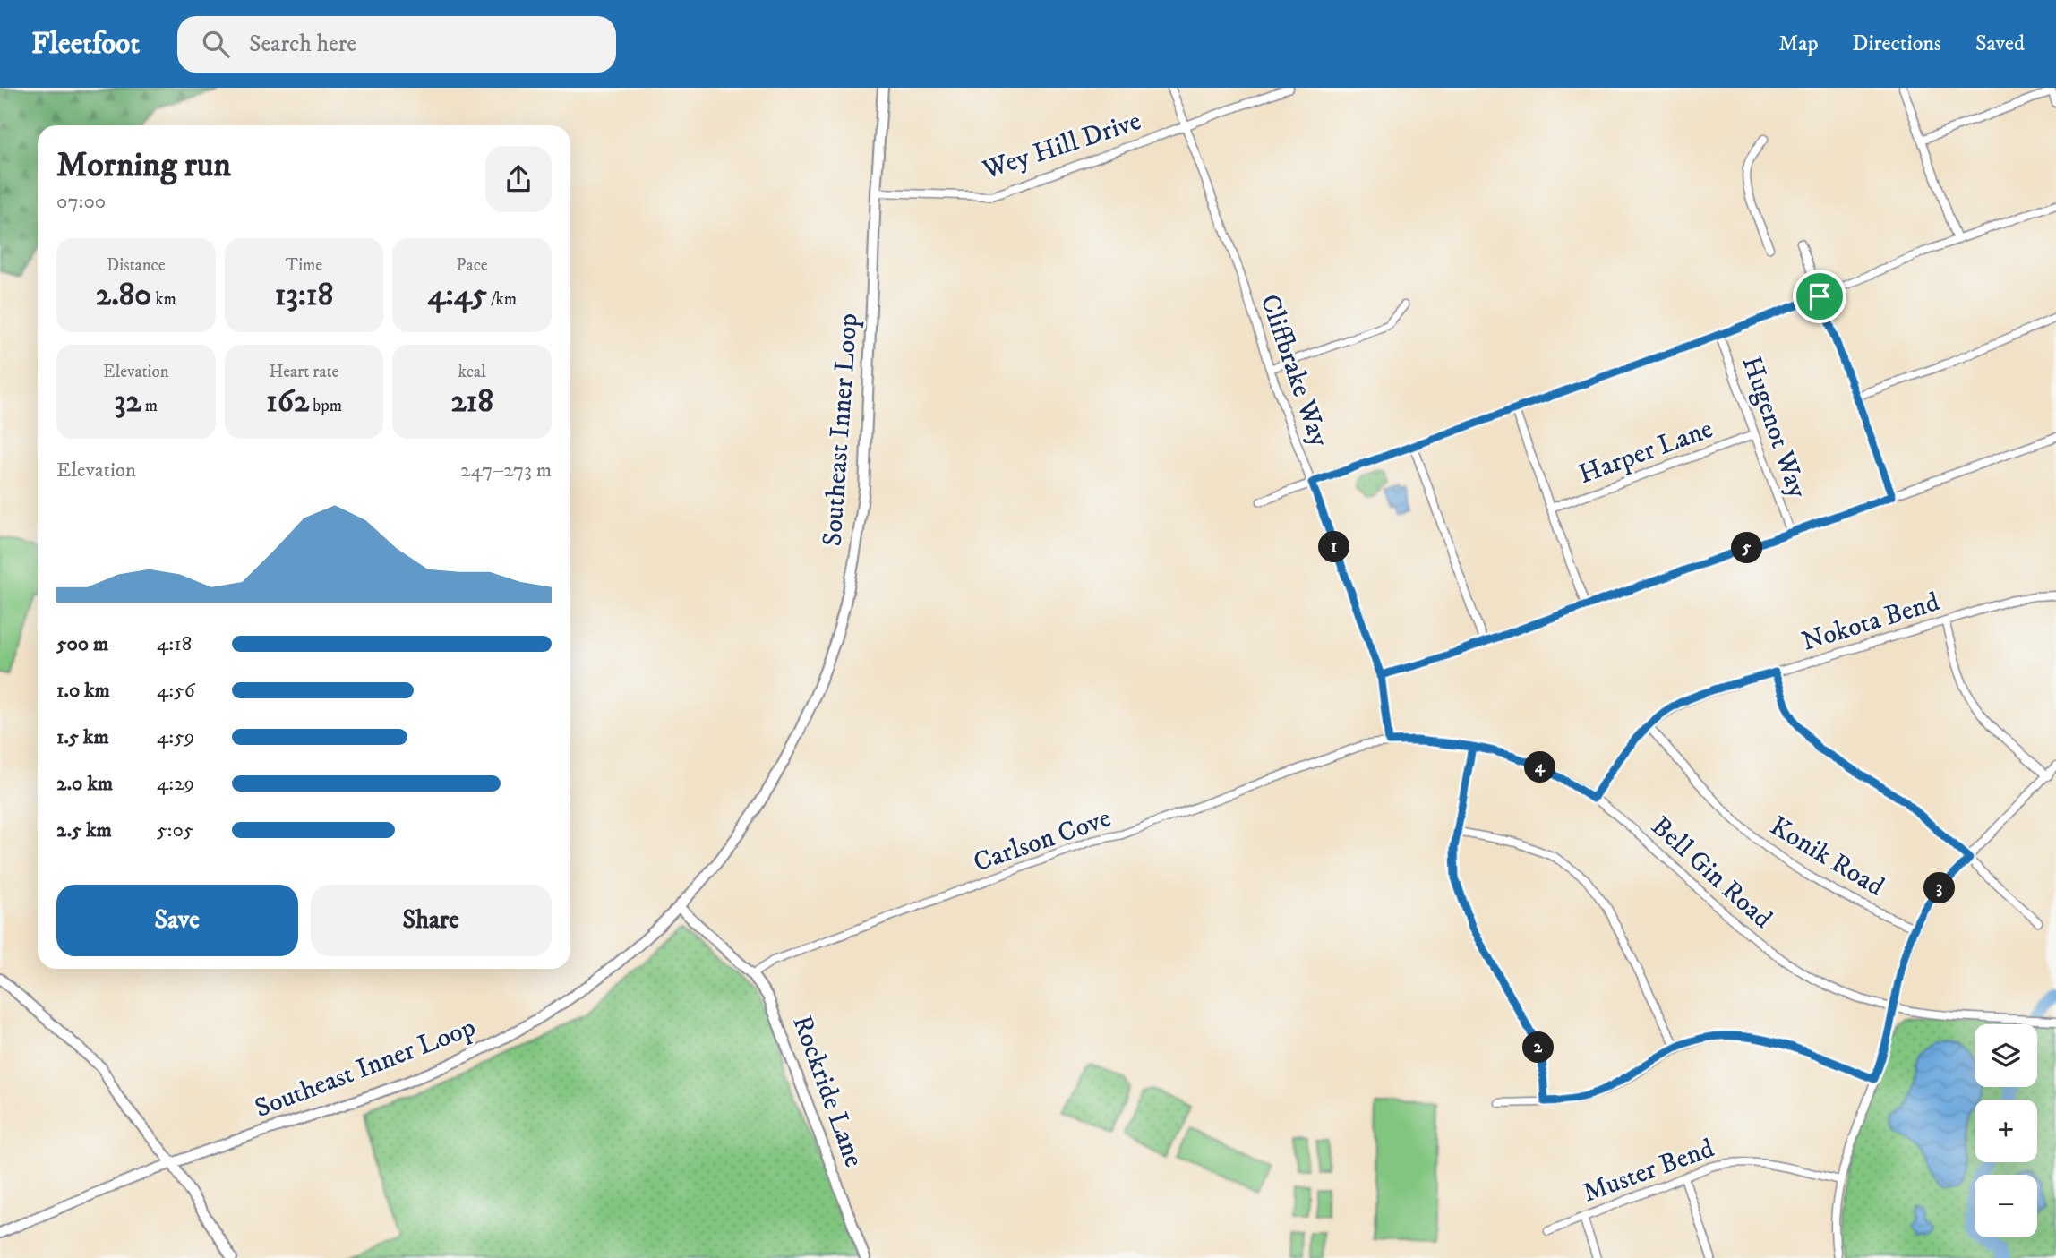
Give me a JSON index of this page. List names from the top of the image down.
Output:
{
  "streets": {
    "main road": ["Southeast Inner Loop", "Rockride Lane"],
    "street": [
      "Wey Hill Drive",
      "Cliffbrake Way",
      "Hugenot Way",
      "Harper Lane",
      "Nokota Bend",
      "Carlson Cove",
      "Konik Road",
      "Bell Gin Road",
      "Muster Bend"
    ]
  },
  "crossings": [
    ["Wey Hill Drive", "Cliffbrake Way"],
    ["Wey Hill Drive", "Southeast Inner Loop"],
    ["Cliffbrake Way", "Bell Gin Road"],
    ["Hugenot Way", "Harper Lane"],
    ["Southeast Inner Loop", "Rockride Lane"],
    ["Nokota Bend", "Konik Road"],
    ["Nokota Bend", "Bell Gin Road"],
    ["Carlson Cove", "Bell Gin Road"],
    ["Carlson Cove", "Rockride Lane"]
  ],
  "page": {
    "header": "Fleetfoot",
    "search": "Search here",
    "nav": ["Map", "Directions", "Saved"],
    "heading": ["Morning run", "07:00"],
    "stats": [
      ["Distance", "2.80 km"],
      ["Time", "13:18"],
      ["Pace", "4:45 /km"],
      ["Elevation", "32 m"],
      ["Heart rate", "162 bpm"],
      ["kcal", "218"]
    ],
    "chart": ["Elevation", "247–273 m"],
    "pins": [
      "1",
      "5",
      "4",
      "3",
      "2"
    ],
    "list": [
      {
        "name": "500 m",
        "note": "4:18"
      },
      {
        "name": "1.0 km",
        "note": "4:56"
      },
      {
        "name": "1.5 km",
        "note": "4:59"
      },
      {
        "name": "2.0 km",
        "note": "4:29"
      },
      {
        "name": "2.5 km",
        "note": "5:05"
      }
    ],
    "buttons": ["Save", "Share"],
    "map_buttons": ["+", "−"]
  }
}
